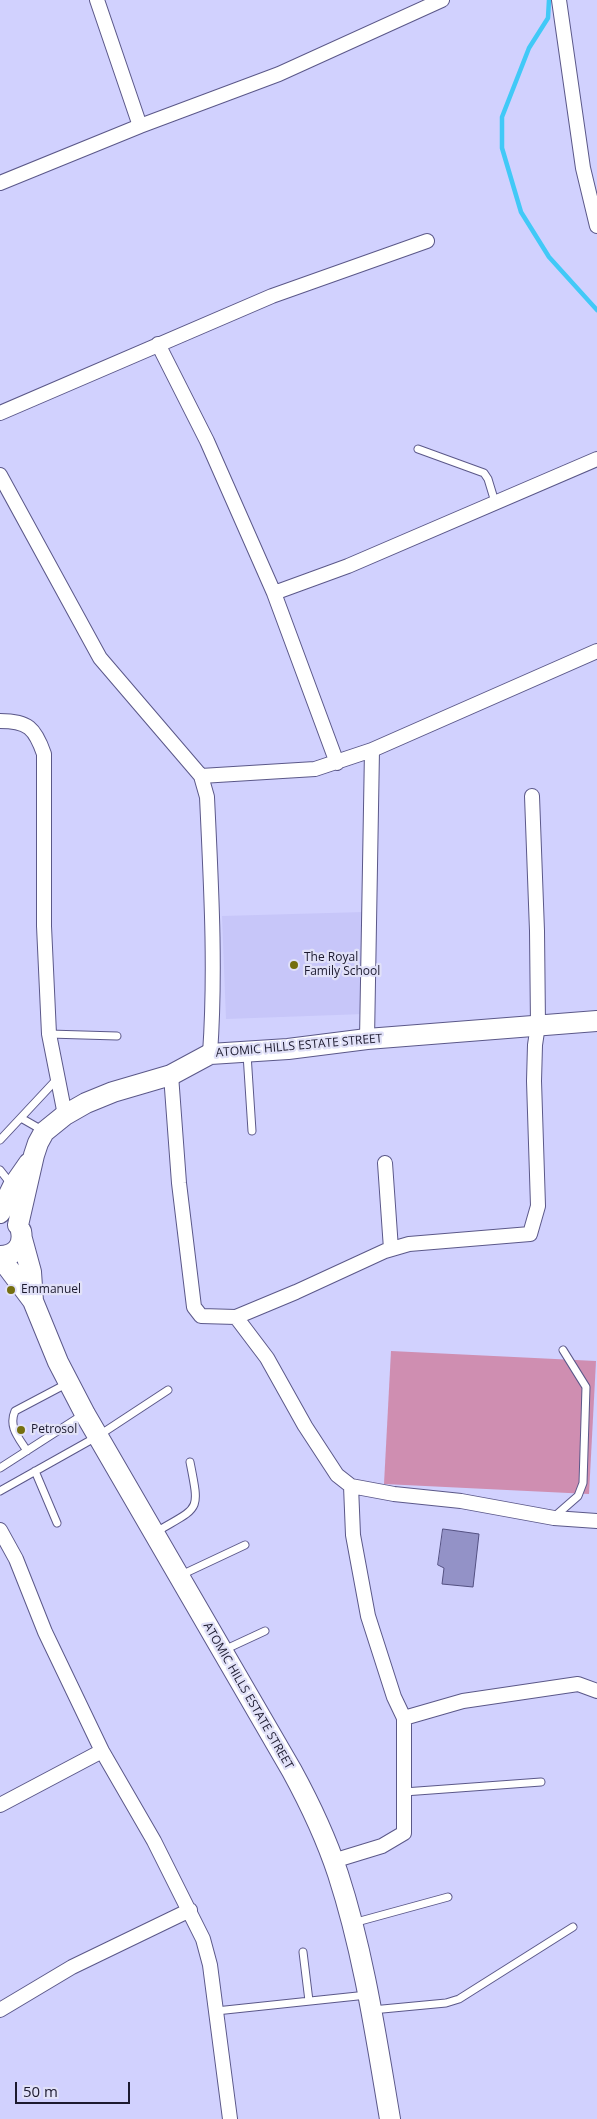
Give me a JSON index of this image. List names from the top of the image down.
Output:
{
  "streets": {
    "main road": ["ATOMIC HILLS ESTATE STREET"]
  },
  "places": ["The Royal Family School", "Emmanuel", "Petrosol"],
  "scale_bar": "50 m"
}
